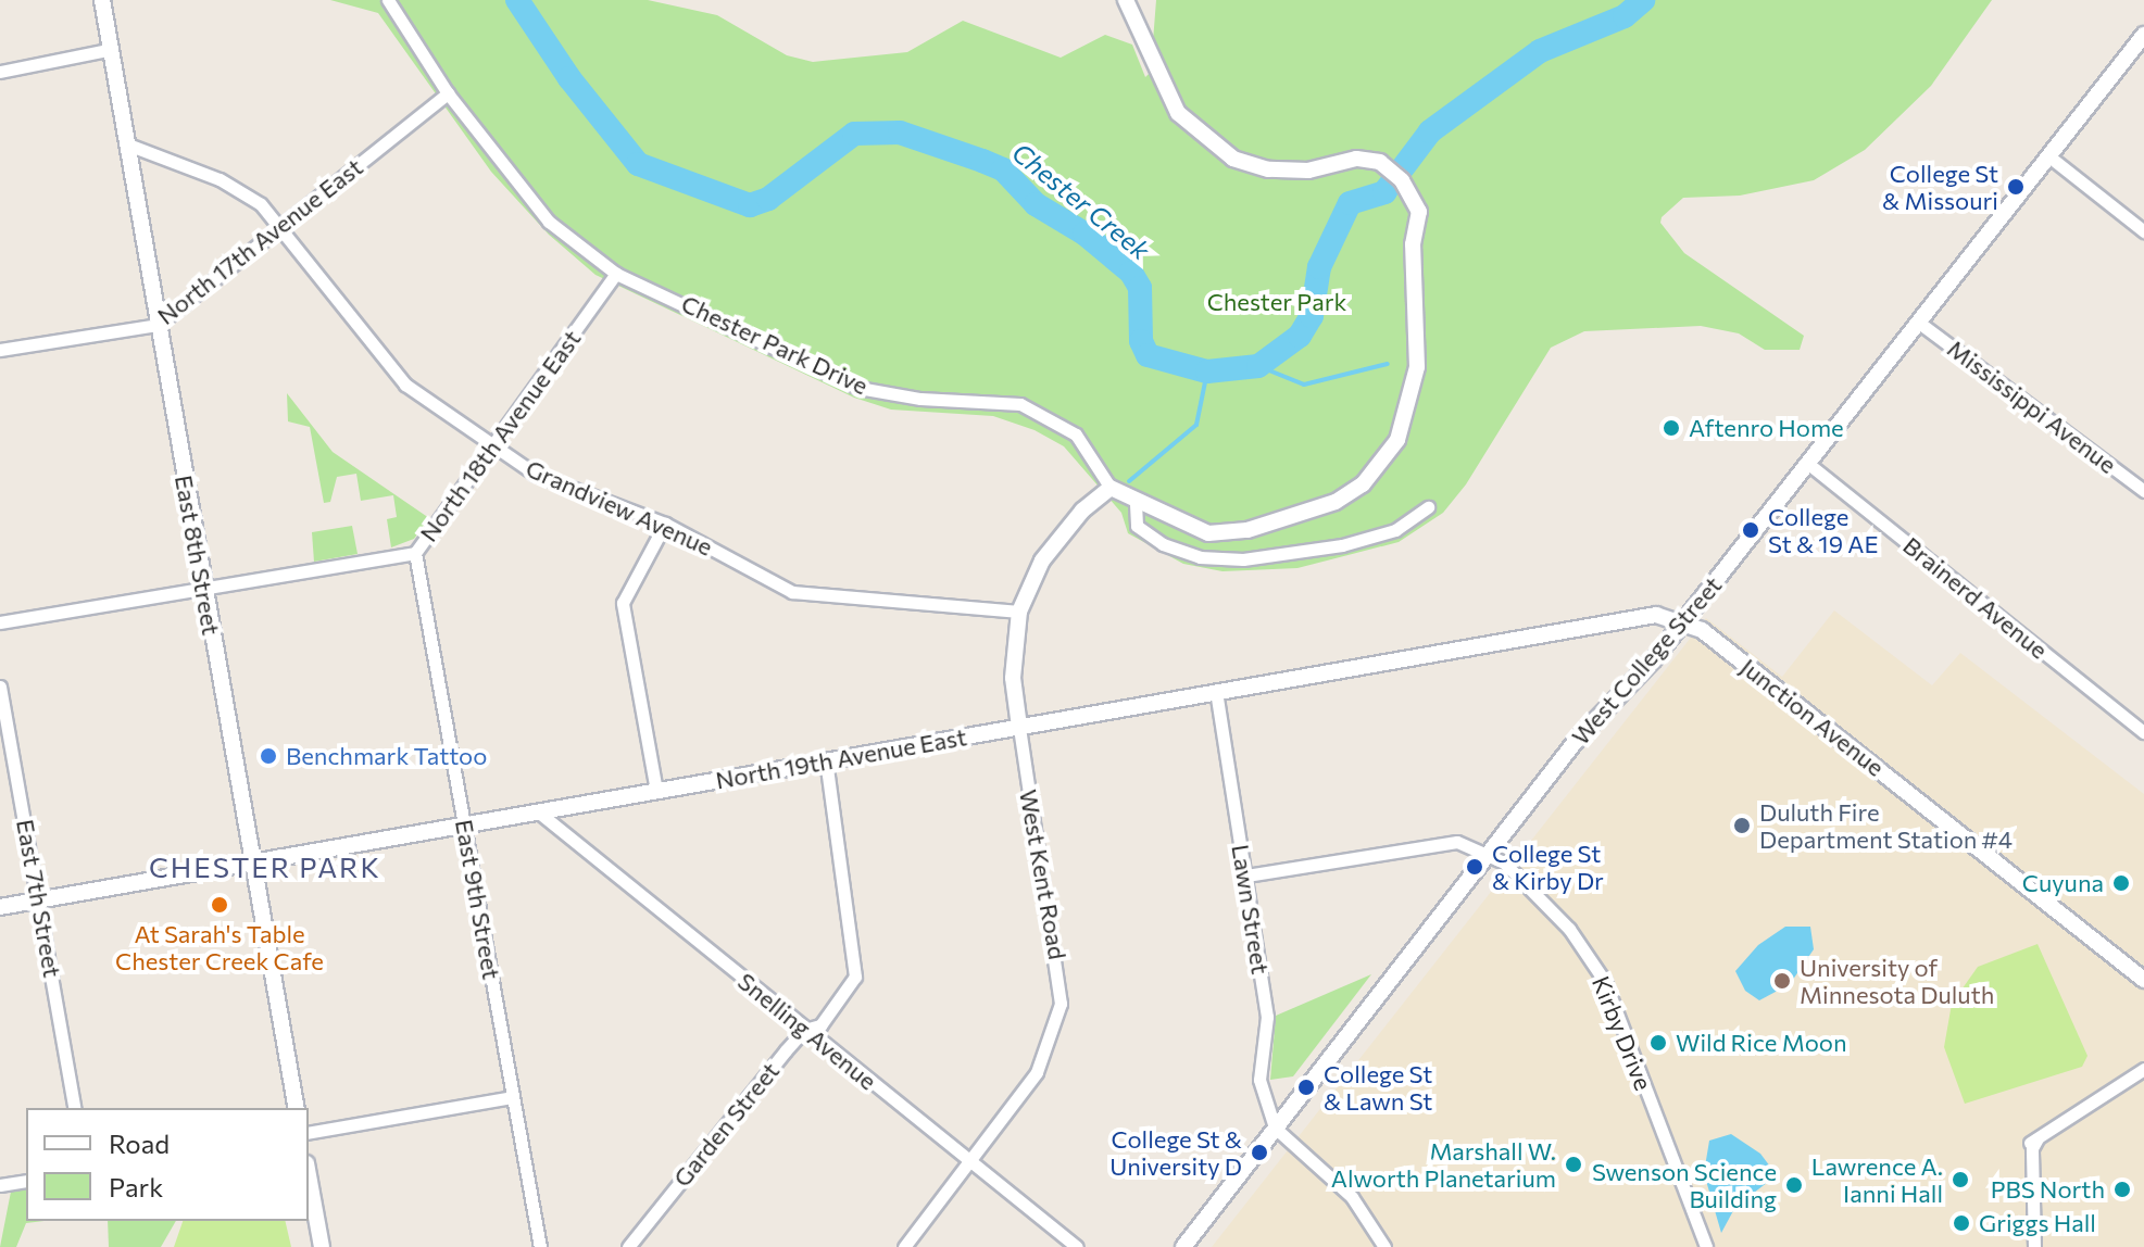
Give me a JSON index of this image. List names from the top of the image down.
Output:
{
  "streets": {
    "street": [
      "North 17th Avenue East",
      "Chester Park Drive",
      "Mississippi Avenue",
      "North 18th Avenue East",
      "Grandview Avenue",
      "East 8th Street",
      "Brainerd Avenue",
      "West College Street",
      "Junction Avenue",
      "North 19th Avenue East",
      "West Kent Road",
      "East 7th Street",
      "East 9th Street",
      "Lawn Street",
      "Snelling Avenue",
      "Kirby Drive",
      "Garden Street"
    ]
  },
  "crossings": [
    ["North 17th Avenue East", "Chester Park Drive"],
    ["North 17th Avenue East", "Grandview Avenue"],
    ["North 17th Avenue East", "East 8th Street"],
    ["Chester Park Drive", "North 18th Avenue East"],
    ["Chester Park Drive", "West Kent Road"],
    ["Mississippi Avenue", "West College Street"],
    ["North 18th Avenue East", "Grandview Avenue"],
    ["North 18th Avenue East", "East 8th Street"],
    ["North 18th Avenue East", "East 9th Street"],
    ["Grandview Avenue", "East 8th Street"],
    ["Grandview Avenue", "West Kent Road"],
    ["East 8th Street", "North 19th Avenue East"],
    ["Brainerd Avenue", "West College Street"],
    ["West College Street", "Junction Avenue"],
    ["West College Street", "North 19th Avenue East"],
    ["West College Street", "Lawn Street"],
    ["West College Street", "Kirby Drive"],
    ["Junction Avenue", "North 19th Avenue East"],
    ["North 19th Avenue East", "West Kent Road"],
    ["North 19th Avenue East", "East 7th Street"],
    ["North 19th Avenue East", "East 9th Street"],
    ["North 19th Avenue East", "Lawn Street"],
    ["North 19th Avenue East", "Snelling Avenue"],
    ["North 19th Avenue East", "Garden Street"],
    ["West Kent Road", "Snelling Avenue"],
    ["Snelling Avenue", "Garden Street"]
  ],
  "districts": ["CHESTER PARK"],
  "water": ["Chester Creek"],
  "parks": ["Chester Park"],
  "places": [
    "College St & Missouri",
    "Aftenro Home",
    "College St & 19 AE",
    "Benchmark Tattoo",
    "Duluth Fire Department Station #4",
    "College St & Kirby Dr",
    "Cuyuna",
    "At Sarah's Table Chester Creek Cafe",
    "University of Minnesota Duluth",
    "Wild Rice Moon",
    "College St & Lawn St",
    "College St & University D",
    "Marshall W. Alworth Planetarium",
    "Lawrence A. Ianni Hall",
    "Swenson Science Building",
    "PBS North",
    "Griggs Hall"
  ],
  "legend": ["Road", "Park"]
}
